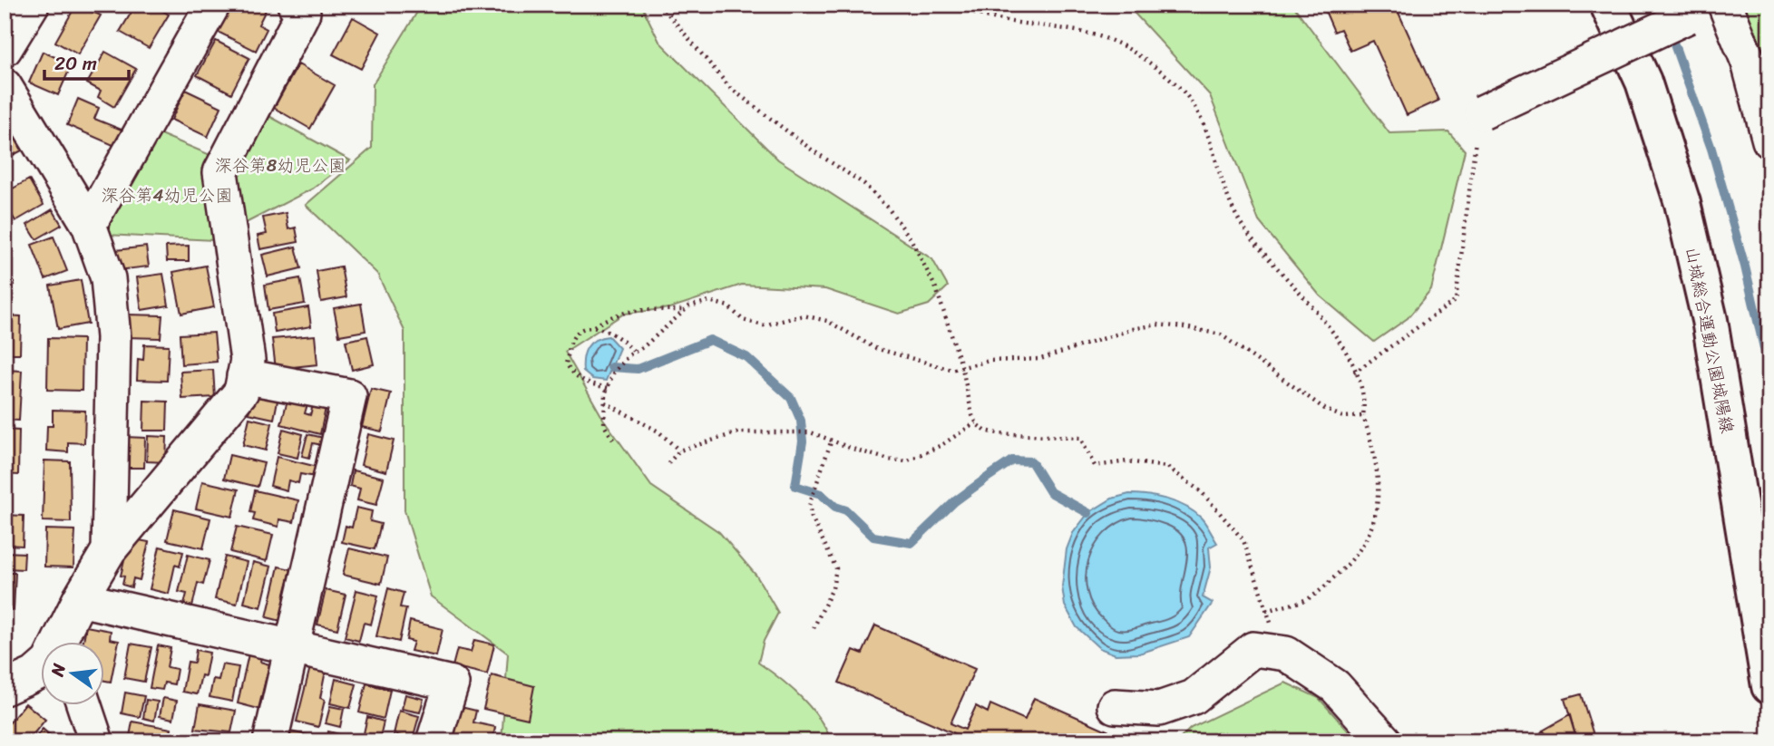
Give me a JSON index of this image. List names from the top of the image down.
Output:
{
  "streets": {
    "main road": ["山城総合運動公園城陽線"]
  },
  "parks": ["深谷第8幼児公園", "深谷第4幼児公園"],
  "scale_bar": "20 m",
  "north": "left"
}
